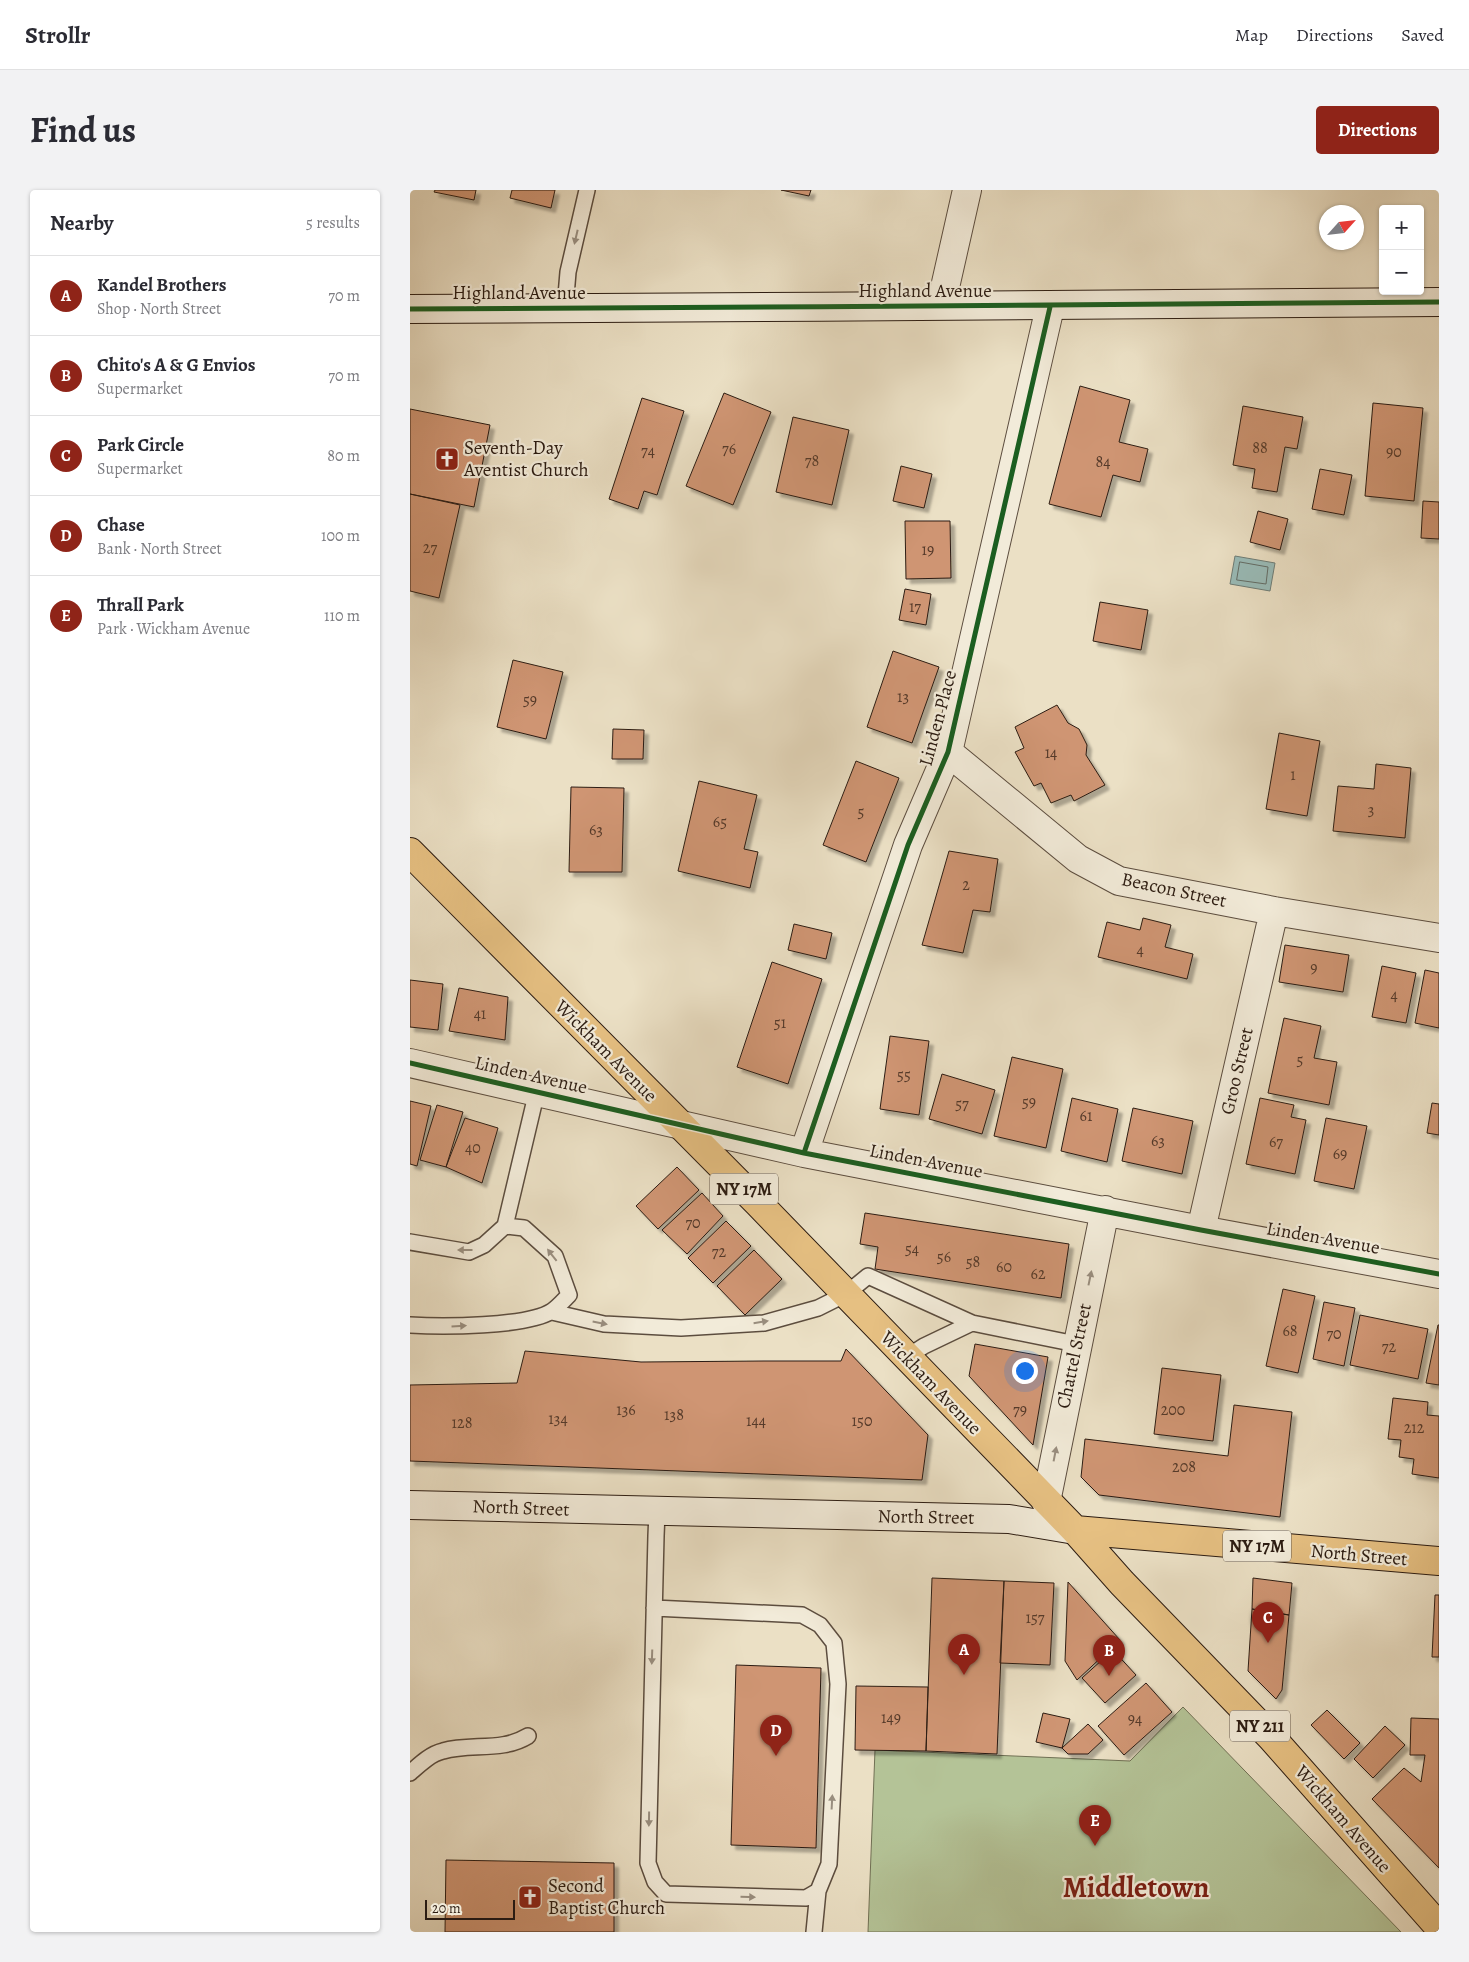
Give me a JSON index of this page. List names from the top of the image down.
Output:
{
  "streets": {
    "main road": [
      "Wickham Avenue",
      "NY 17M",
      "North Street",
      "NY 211"
    ],
    "street": [
      "Highland Avenue",
      "Linden Place",
      "Beacon Street",
      "Groo Street",
      "Linden Avenue",
      "Chattel Street"
    ]
  },
  "crossings": [
    ["Highland Avenue", "Linden Place"],
    ["Linden Place", "Beacon Street"],
    ["Linden Place", "Linden Avenue"],
    ["Beacon Street", "Groo Street"],
    ["Wickham Avenue", "Linden Avenue"],
    ["Wickham Avenue", "Chattel Street"],
    ["Wickham Avenue", "North Street"],
    ["Groo Street", "Linden Avenue"],
    ["Linden Avenue", "Chattel Street"]
  ],
  "one_way": ["Chattel Street"],
  "districts": ["Middletown"],
  "places": {
    "church": ["Seventh-Day Aventist Church", "Second Baptist Church"]
  },
  "house_numbers": [
    "88",
    "76",
    "74",
    "90",
    "78",
    "84",
    "27",
    "19",
    "17",
    "13",
    "59",
    "14",
    "1",
    "3",
    "5",
    "65",
    "63",
    "2",
    "4",
    "9",
    "4",
    "41",
    "51",
    "5",
    "55",
    "59",
    "57",
    "61",
    "63",
    "67",
    "40",
    "69",
    "70",
    "54",
    "72",
    "56",
    "58",
    "60",
    "62",
    "68",
    "70",
    "72",
    "136",
    "79",
    "200",
    "138",
    "134",
    "144",
    "150",
    "128",
    "212",
    "208",
    "157",
    "149",
    "94"
  ],
  "scale_bar": "20 m",
  "north": "top right",
  "page": {
    "header": "Strollr",
    "nav": ["Map", "Directions", "Saved"],
    "title": "Find us",
    "buttons": "Directions",
    "heading": ["Nearby", "5 results"],
    "map_buttons": ["+", "−"],
    "list": [
      {
        "mark": "A",
        "name": "Kandel Brothers",
        "note": "Shop · North Street",
        "value": "70 m"
      },
      {
        "mark": "B",
        "name": "Chito's A & G Envios",
        "note": "Supermarket",
        "value": "70 m"
      },
      {
        "mark": "C",
        "name": "Park Circle",
        "note": "Supermarket",
        "value": "80 m"
      },
      {
        "mark": "D",
        "name": "Chase",
        "note": "Bank · North Street",
        "value": "100 m"
      },
      {
        "mark": "E",
        "name": "Thrall Park",
        "note": "Park · Wickham Avenue",
        "value": "110 m"
      }
    ],
    "pins": [
      "C",
      "A",
      "B",
      "D",
      "E"
    ],
    "scale": "20 m"
  }
}
